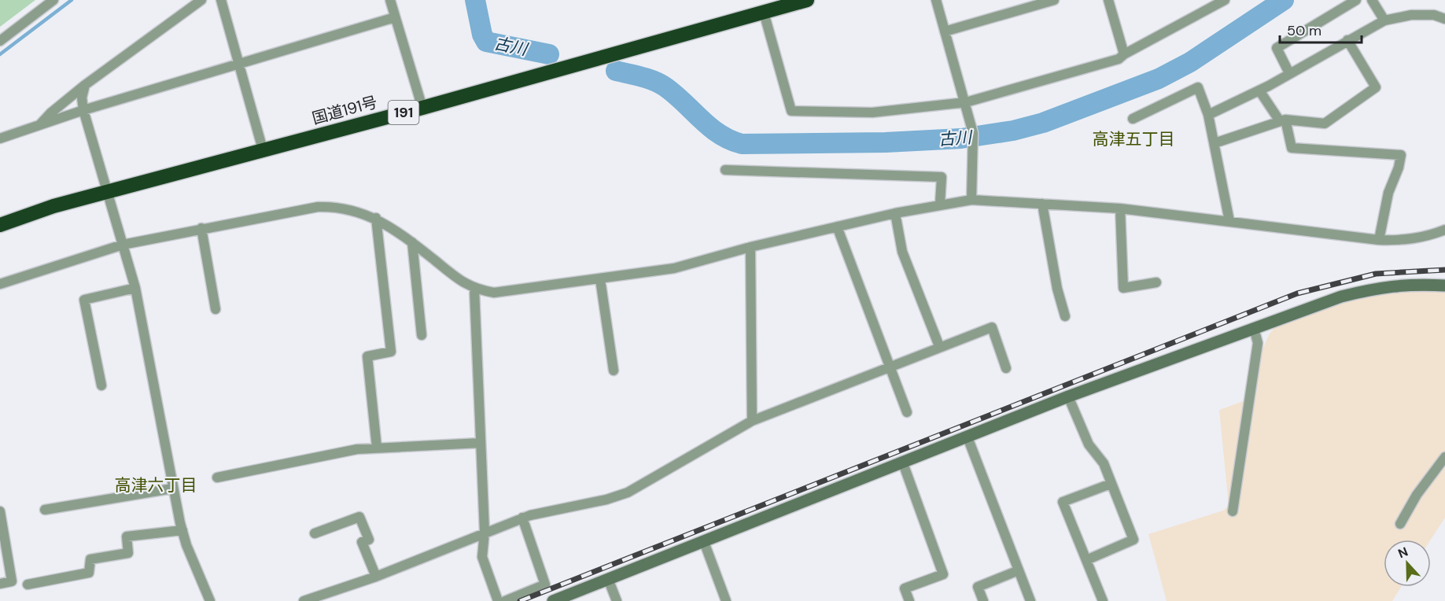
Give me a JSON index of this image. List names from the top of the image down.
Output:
{
  "streets": {
    "highway": ["国道191号", "191"]
  },
  "districts": ["高津五丁目", "高津六丁目"],
  "water": ["古川"],
  "scale_bar": "50 m",
  "north": "top"
}
